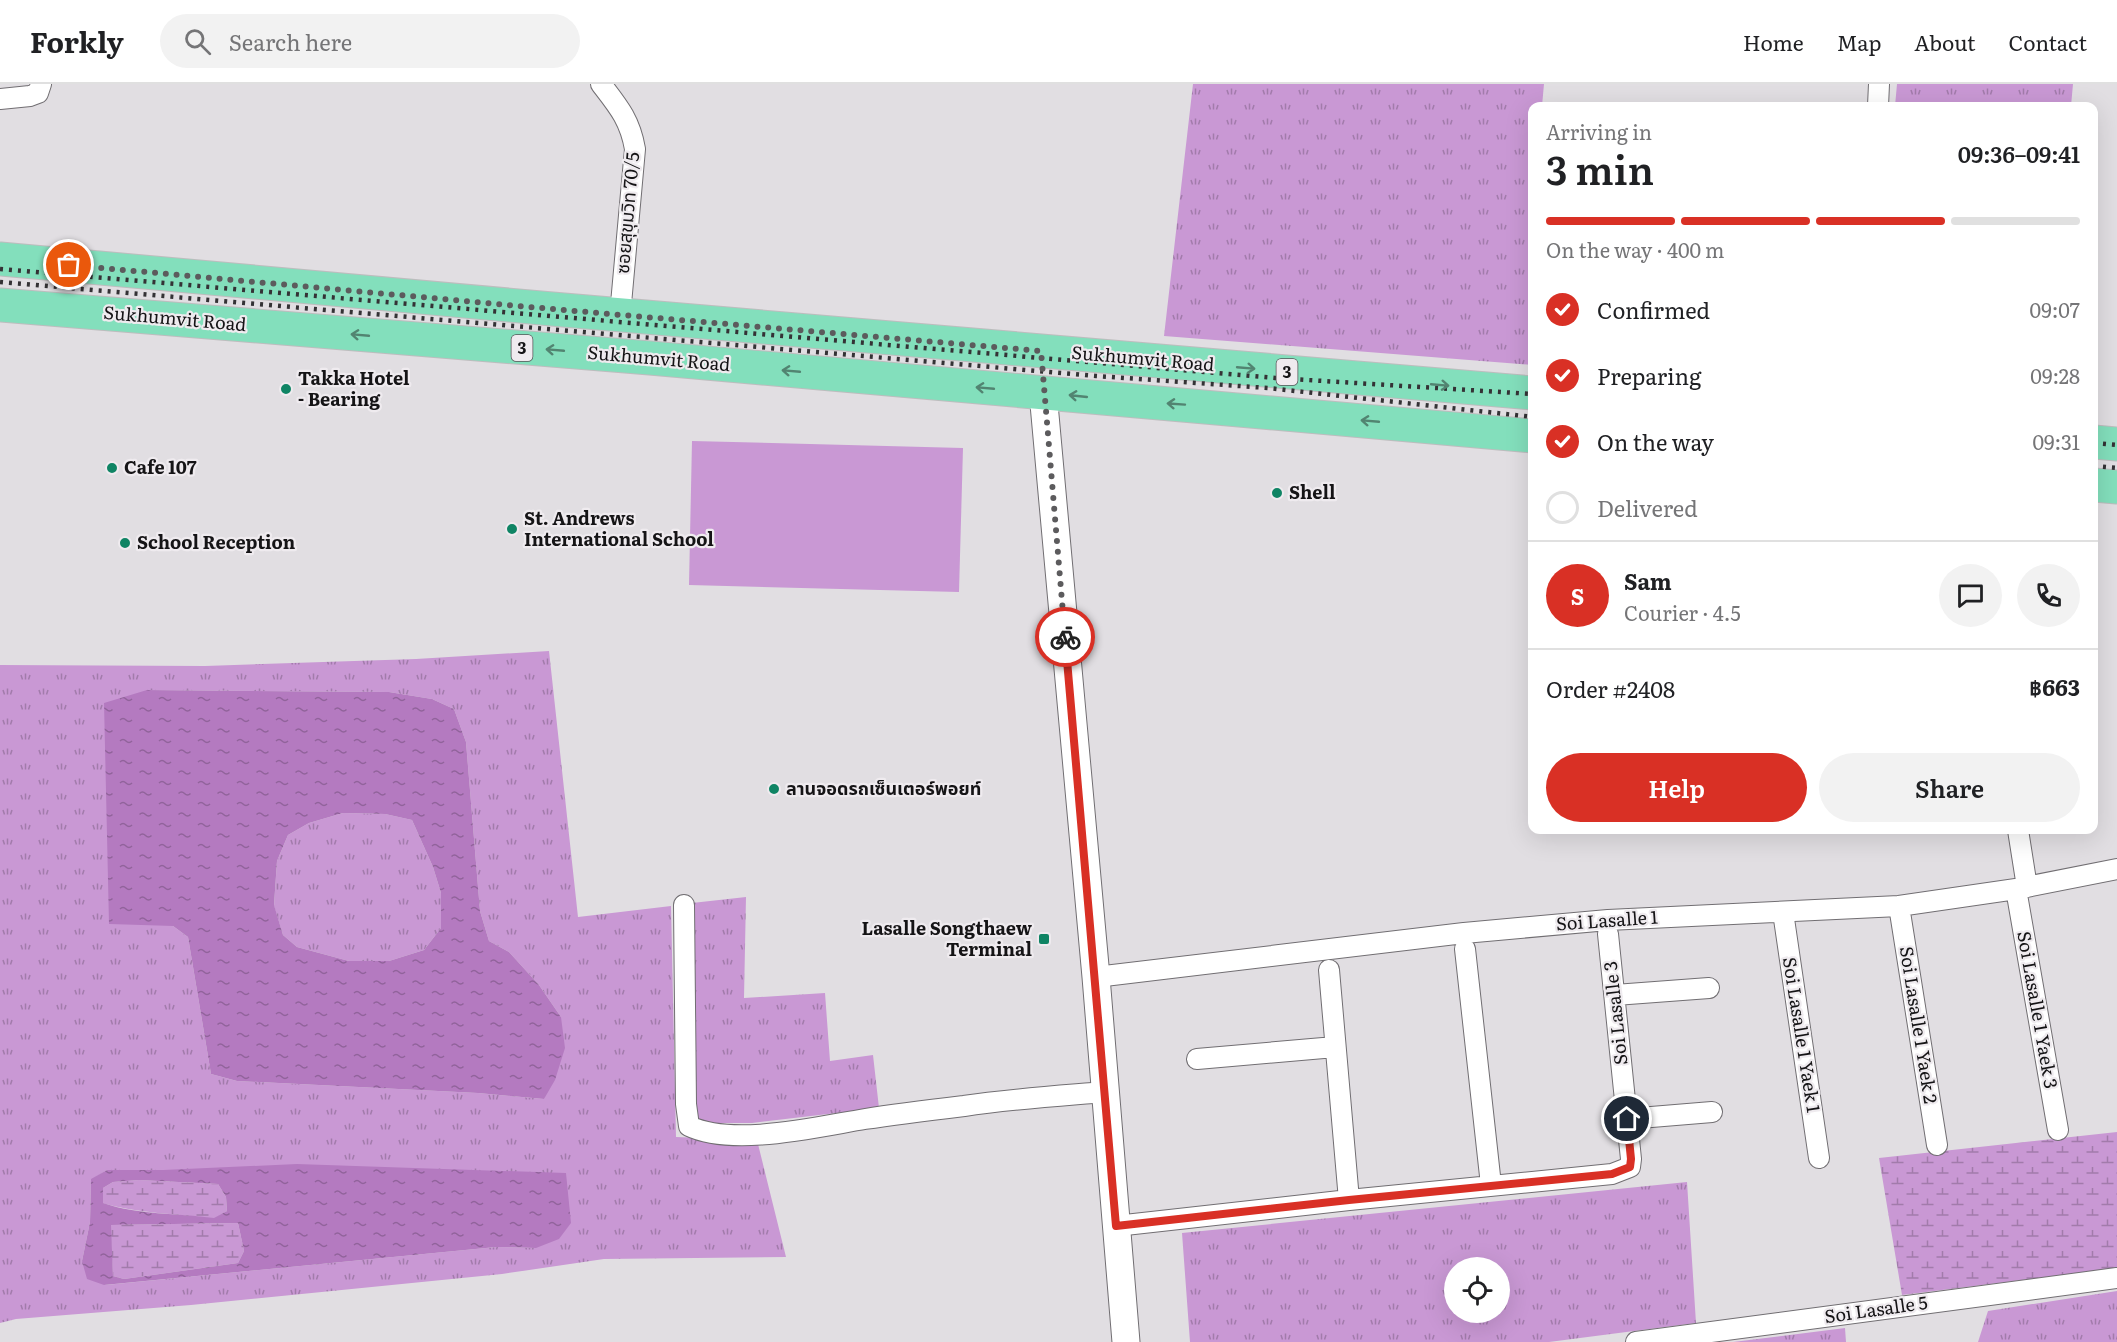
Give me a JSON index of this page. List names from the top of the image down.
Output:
{
  "streets": {
    "highway": ["Sukhumvit Road", "3"],
    "street": [
      "ซอยสุขุมวิท 70/5",
      "Soi Lasalle 1",
      "Soi Lasalle 1 Yaek 3",
      "Soi Lasalle 3",
      "Soi Lasalle 1 Yaek 2",
      "Soi Lasalle 1 Yaek 1",
      "Soi Lasalle 5"
    ]
  },
  "crossings": [
    ["ซอยสุขุมวิท 70/5", "Sukhumvit Road"],
    ["Soi Lasalle 1", "Soi Lasalle 1 Yaek 3"],
    ["Soi Lasalle 1", "Soi Lasalle 1 Yaek 2"],
    ["Soi Lasalle 1", "Soi Lasalle 1 Yaek 1"]
  ],
  "places": {
    "other": [
      "Takka Hotel - Bearing",
      "Cafe 107",
      "Shell",
      "St. Andrews International School",
      "School Reception",
      "ลานจอดรถเซ็นเตอร์พอยท์"
    ],
    "transit": ["Lasalle Songthaew Terminal"]
  },
  "page": {
    "header": "Forkly",
    "search": "Search here",
    "nav": [
      "Home",
      "Map",
      "About",
      "Contact"
    ],
    "heading": ["3 min", "Arriving in", "09:36–09:41"],
    "panel": [
      "Sam",
      "Courier · 4.5",
      "Order #2408",
      "฿663"
    ],
    "bar": "On the way · 400 m",
    "list": [
      ["Confirmed", "09:07"],
      ["Preparing", "09:28"],
      ["On the way", "09:31"],
      "Delivered"
    ],
    "round": "S",
    "buttons": ["Help", "Share"]
  }
}
